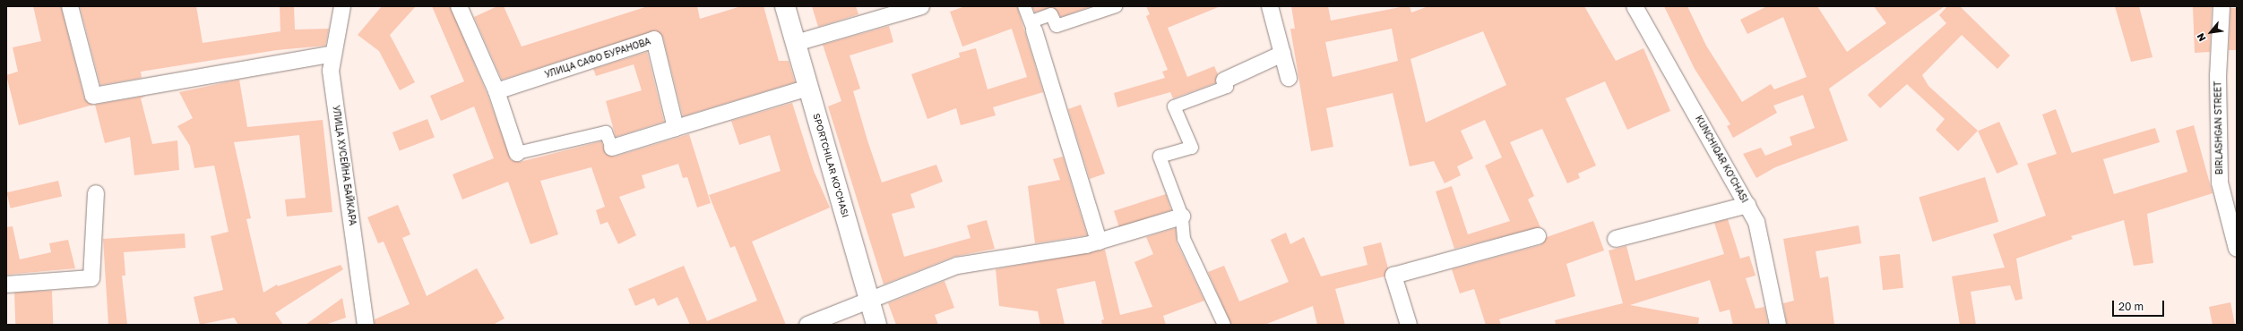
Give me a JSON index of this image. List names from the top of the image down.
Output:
{
  "streets": {
    "street": [
      "УЛИЦА САФО БУРАНОВА",
      "BIRLASHGAN STREET",
      "KUNCHIQAR KO'CHASI",
      "УЛИЦА ХУСЕЙНА БАЙКАРА",
      "SPORTCHILAR KO‘CHASI"
    ]
  },
  "scale_bar": "20 m",
  "north": "bottom left"
}
